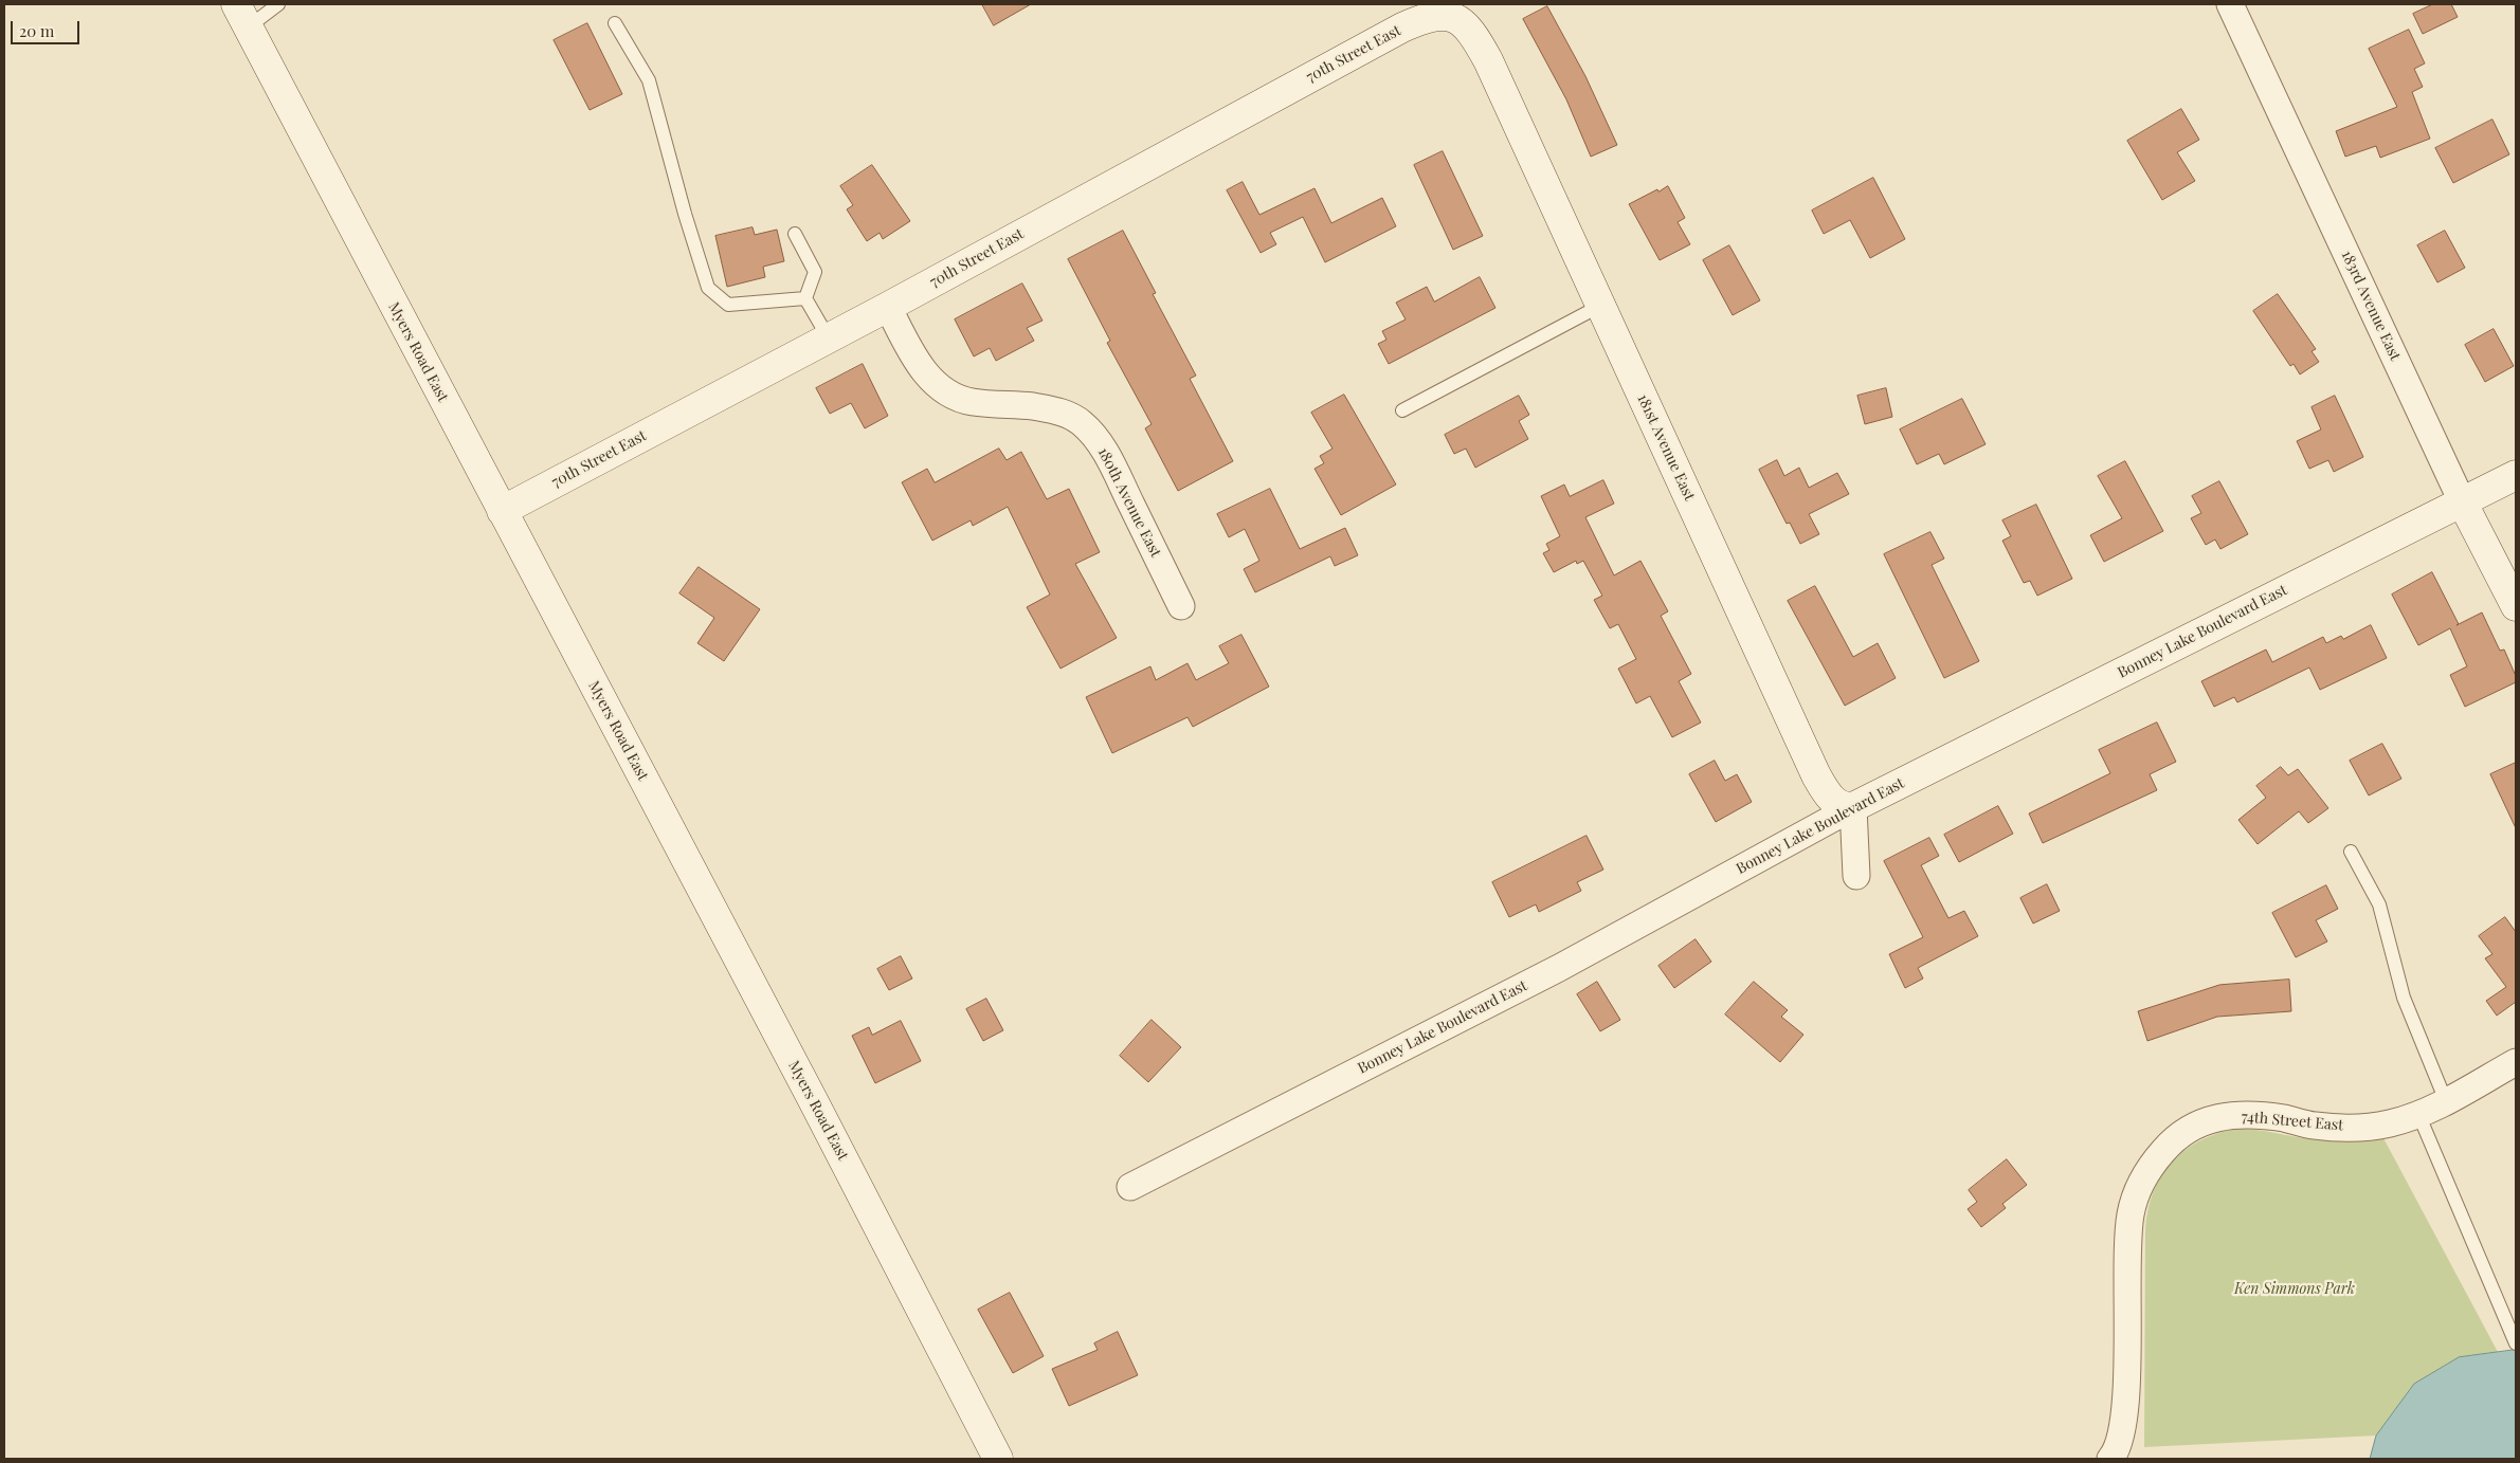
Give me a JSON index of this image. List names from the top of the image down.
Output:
{
  "streets": {
    "street": [
      "70th Street East",
      "183rd Avenue East",
      "Myers Road East",
      "181st Avenue East",
      "180th Avenue East",
      "Bonney Lake Boulevard East",
      "74th Street East"
    ]
  },
  "crossings": [
    ["70th Street East", "Myers Road East"],
    ["70th Street East", "181st Avenue East"],
    ["70th Street East", "180th Avenue East"],
    ["183rd Avenue East", "Bonney Lake Boulevard East"],
    ["181st Avenue East", "Bonney Lake Boulevard East"]
  ],
  "parks": ["Ken Simmons Park"],
  "scale_bar": "20 m"
}
